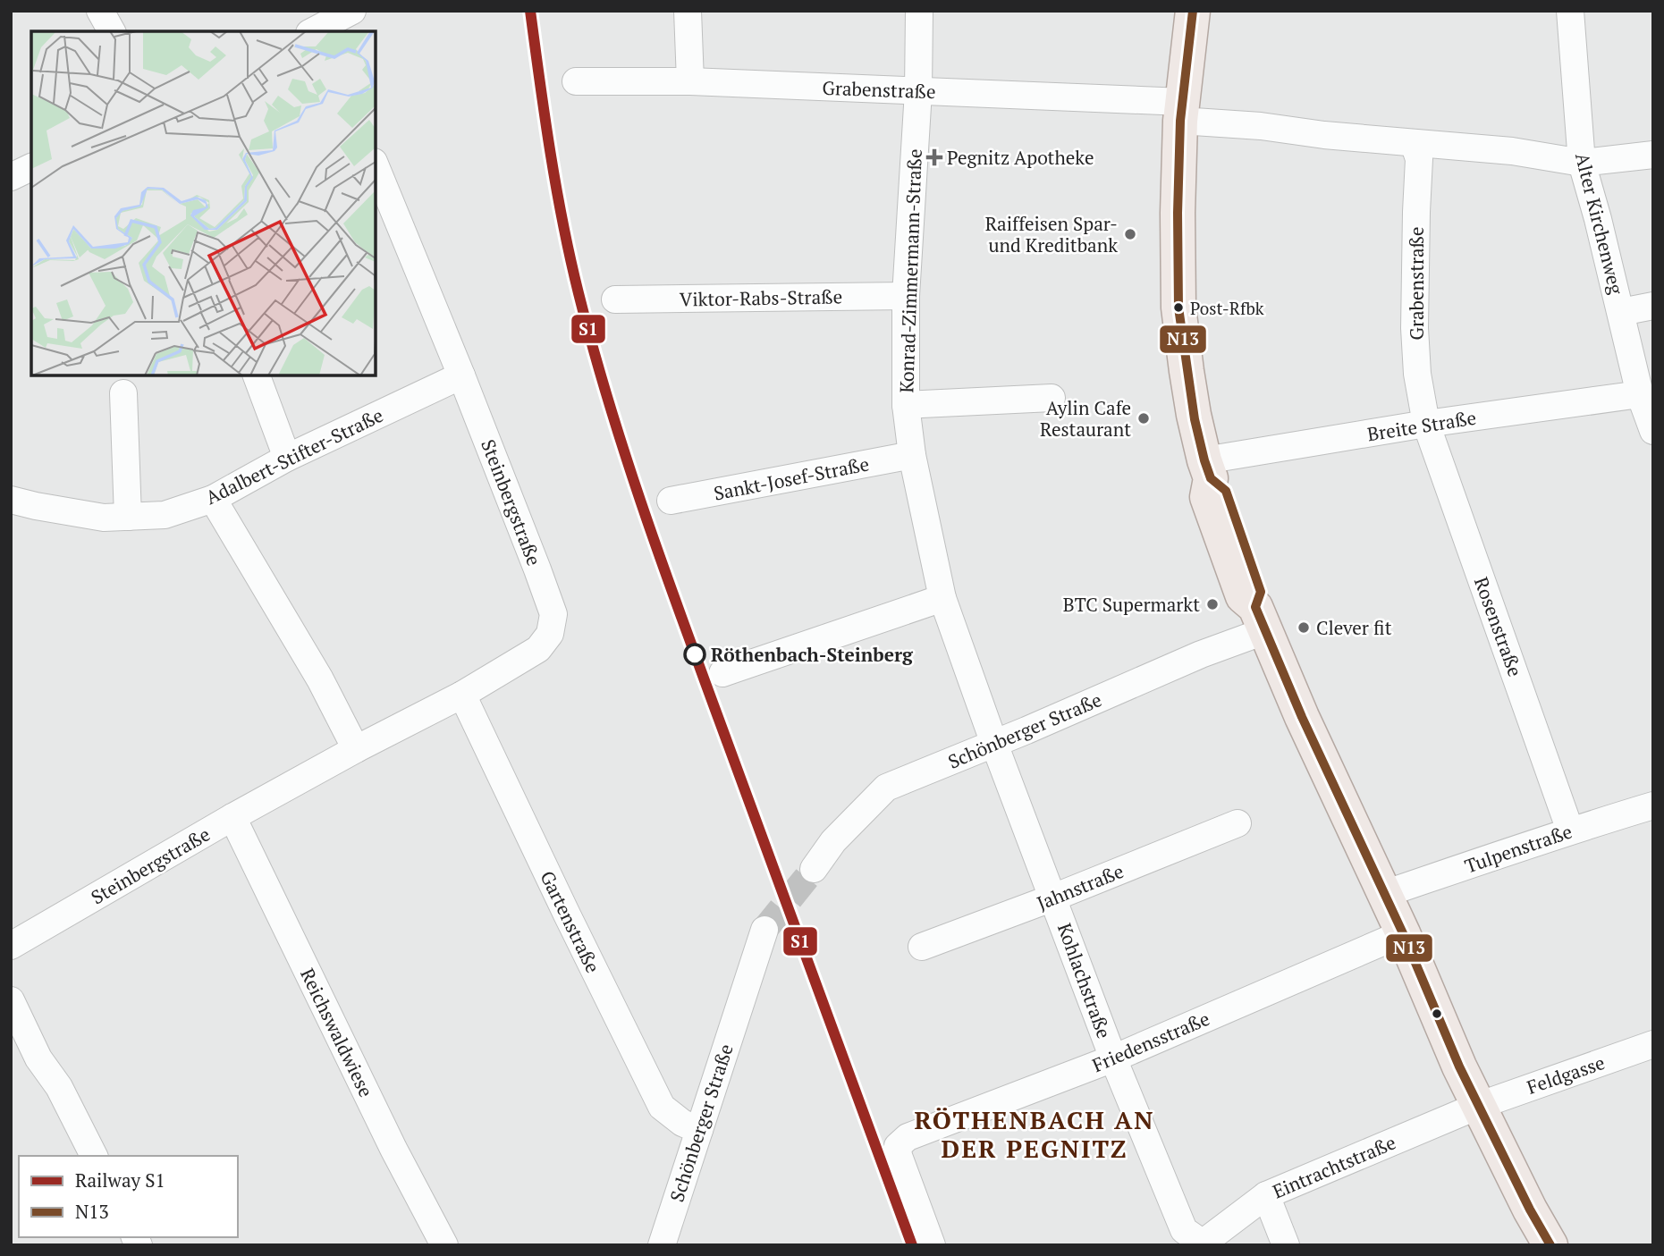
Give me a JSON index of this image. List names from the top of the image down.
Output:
{
  "streets": {
    "street": [
      "Grabenstraße",
      "Alter Kirchenweg",
      "Konrad-Zimmermann-Straße",
      "Viktor-Rabs-Straße",
      "Breite Straße",
      "Adalbert-Stifter-Straße",
      "Sankt-Josef-Straße",
      "Steinbergstraße",
      "Rosenstraße",
      "Schönberger Straße",
      "Tulpenstraße",
      "Jahnstraße",
      "Gartenstraße",
      "Kohlachstraße",
      "Reichswaldwiese",
      "Friedensstraße",
      "Feldgasse",
      "Eintrachtstraße"
    ]
  },
  "crossings": [
    ["Grabenstraße", "Alter Kirchenweg"],
    ["Grabenstraße", "Konrad-Zimmermann-Straße"],
    ["Grabenstraße", "Breite Straße"],
    ["Grabenstraße", "Rosenstraße"],
    ["Alter Kirchenweg", "Breite Straße"],
    ["Konrad-Zimmermann-Straße", "Viktor-Rabs-Straße"],
    ["Konrad-Zimmermann-Straße", "Sankt-Josef-Straße"],
    ["Konrad-Zimmermann-Straße", "Schönberger Straße"],
    ["Konrad-Zimmermann-Straße", "Kohlachstraße"],
    ["Breite Straße", "Rosenstraße"],
    ["Adalbert-Stifter-Straße", "Steinbergstraße"],
    ["Steinbergstraße", "Gartenstraße"],
    ["Steinbergstraße", "Reichswaldwiese"],
    ["Rosenstraße", "Tulpenstraße"],
    ["Schönberger Straße", "Gartenstraße"],
    ["Schönberger Straße", "Kohlachstraße"],
    ["Jahnstraße", "Kohlachstraße"],
    ["Kohlachstraße", "Friedensstraße"],
    ["Kohlachstraße", "Eintrachtstraße"],
    ["Feldgasse", "Eintrachtstraße"]
  ],
  "districts": ["RÖTHENBACH AN DER PEGNITZ"],
  "places": {
    "health": ["Pegnitz Apotheke"],
    "other": [
      "Raiffeisen Spar- und Kreditbank",
      "Post-Rfbk",
      "Aylin Cafe Restaurant",
      "BTC Supermarkt",
      "Clever fit",
      "Röthenbach-Steinberg"
    ]
  },
  "lines": ["rail line S1", "transit line N13"],
  "legend": ["Railway S1", "N13"]
}
